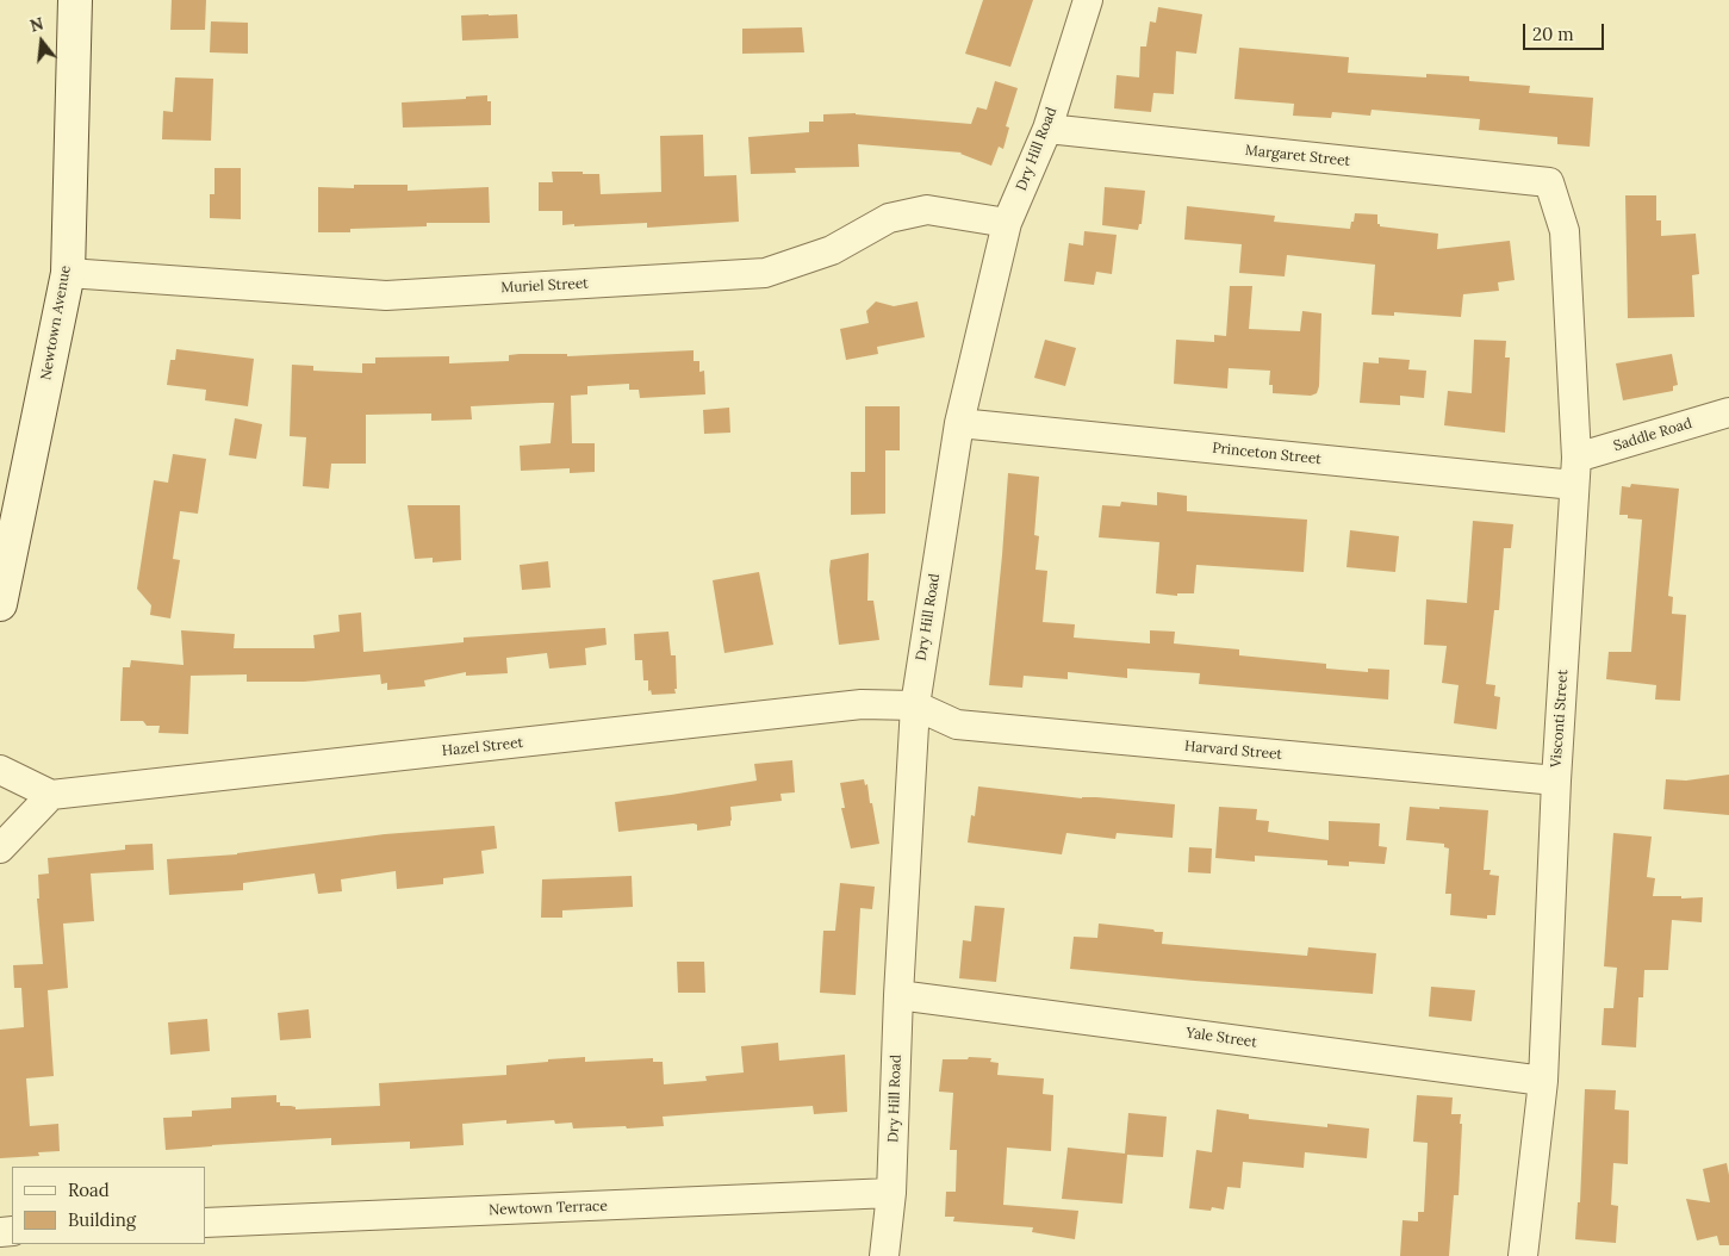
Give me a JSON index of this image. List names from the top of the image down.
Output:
{
  "streets": {
    "main road": ["Newtown Avenue"],
    "street": [
      "Dry Hill Road",
      "Margaret Street",
      "Muriel Street",
      "Saddle Road",
      "Princeton Street",
      "Visconti Street",
      "Hazel Street",
      "Harvard Street",
      "Yale Street",
      "Newtown Terrace"
    ]
  },
  "crossings": [
    ["Dry Hill Road", "Margaret Street"],
    ["Dry Hill Road", "Muriel Street"],
    ["Dry Hill Road", "Princeton Street"],
    ["Dry Hill Road", "Hazel Street"],
    ["Dry Hill Road", "Harvard Street"],
    ["Dry Hill Road", "Yale Street"],
    ["Dry Hill Road", "Newtown Terrace"],
    ["Margaret Street", "Visconti Street"],
    ["Muriel Street", "Newtown Avenue"],
    ["Saddle Road", "Princeton Street"],
    ["Saddle Road", "Visconti Street"],
    ["Princeton Street", "Visconti Street"],
    ["Visconti Street", "Harvard Street"],
    ["Visconti Street", "Yale Street"],
    ["Hazel Street", "Harvard Street"]
  ],
  "legend": ["Road", "Building"],
  "scale_bar": "20 m",
  "north": "top"
}
